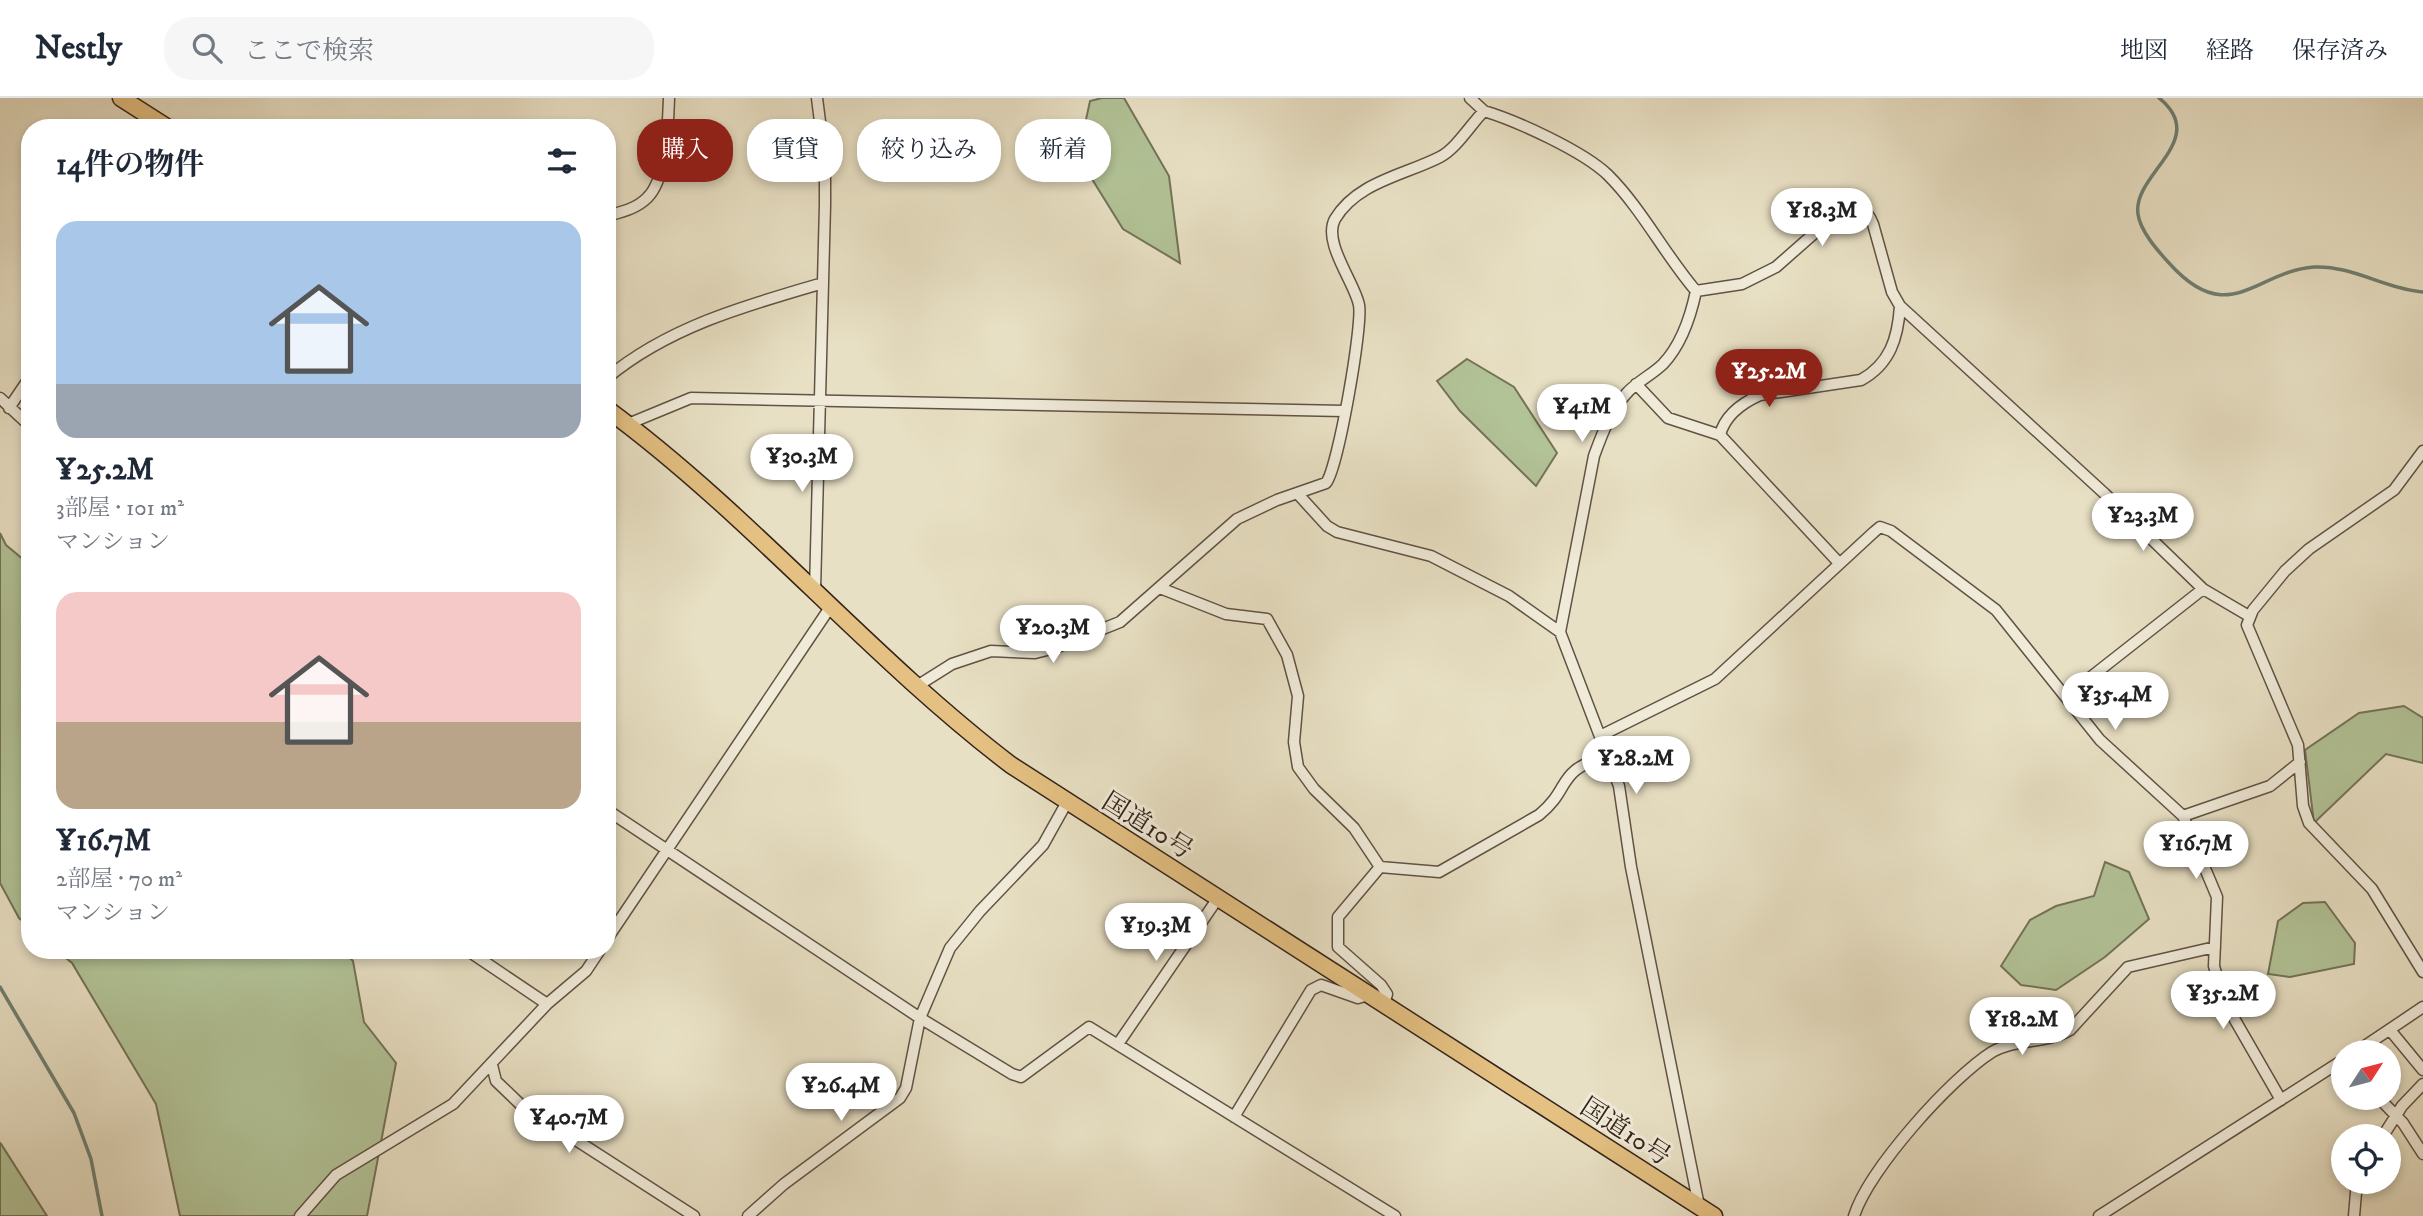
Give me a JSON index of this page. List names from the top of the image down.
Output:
{
  "streets": {
    "highway": ["国道10号"]
  },
  "north": "top right",
  "page": {
    "header": "Nestly",
    "search": "ここで検索",
    "nav": ["地図", "経路", "保存済み"],
    "chip": [
      "購入",
      "賃貸",
      "絞り込み",
      "新着"
    ],
    "heading": "14件の物件",
    "price": [
      "¥18.3M",
      "¥25.2M",
      "¥41M",
      "¥30.3M",
      "¥23.3M",
      "¥20.3M",
      "¥35.4M",
      "¥28.2M",
      "¥16.7M",
      "¥19.3M",
      "¥35.2M",
      "¥18.2M",
      "¥26.4M",
      "¥40.7M"
    ],
    "list": [
      {
        "name": "¥25.2M",
        "note": "3部屋 · 101 m² · マンション"
      },
      {
        "name": "¥16.7M",
        "note": "2部屋 · 70 m² · マンション"
      }
    ]
  }
}
